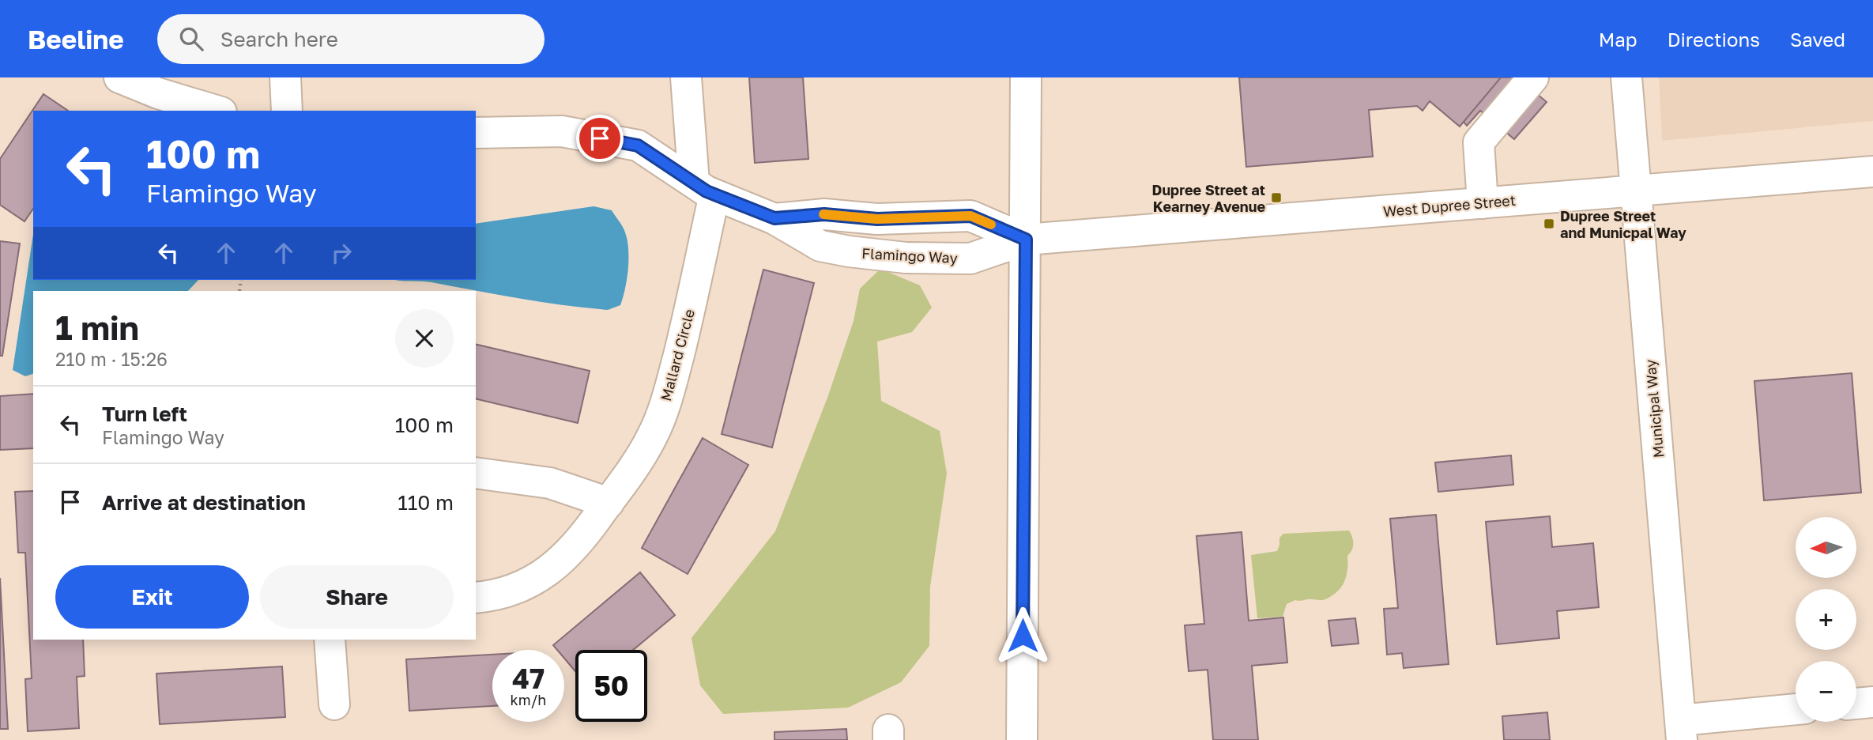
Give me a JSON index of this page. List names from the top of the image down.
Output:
{
  "streets": {
    "street": [
      "West Dupree Street",
      "Flamingo Way",
      "Mallard Circle",
      "Municipal Way"
    ]
  },
  "crossings": [
    ["West Dupree Street", "Flamingo Way"],
    ["West Dupree Street", "Municipal Way"],
    ["Flamingo Way", "Mallard Circle"]
  ],
  "places": {
    "transit": ["Dupree Street at Kearney Avenue", "Dupree Street and Municpal Way"]
  },
  "north": "left",
  "page": {
    "header": "Beeline",
    "search": "Search here",
    "nav": ["Map", "Directions", "Saved"],
    "turn": ["100 m", "Flamingo Way"],
    "heading": ["1 min", "210 m · 15:26"],
    "list": [
      {
        "name": "Turn left",
        "note": "Flamingo Way",
        "value": "100 m"
      },
      {
        "name": "Arrive at destination",
        "value": "110 m"
      }
    ],
    "map_buttons": ["+", "−"],
    "buttons": ["Exit", "Share"],
    "speed": "47 km/h",
    "limit": "50"
  }
}
